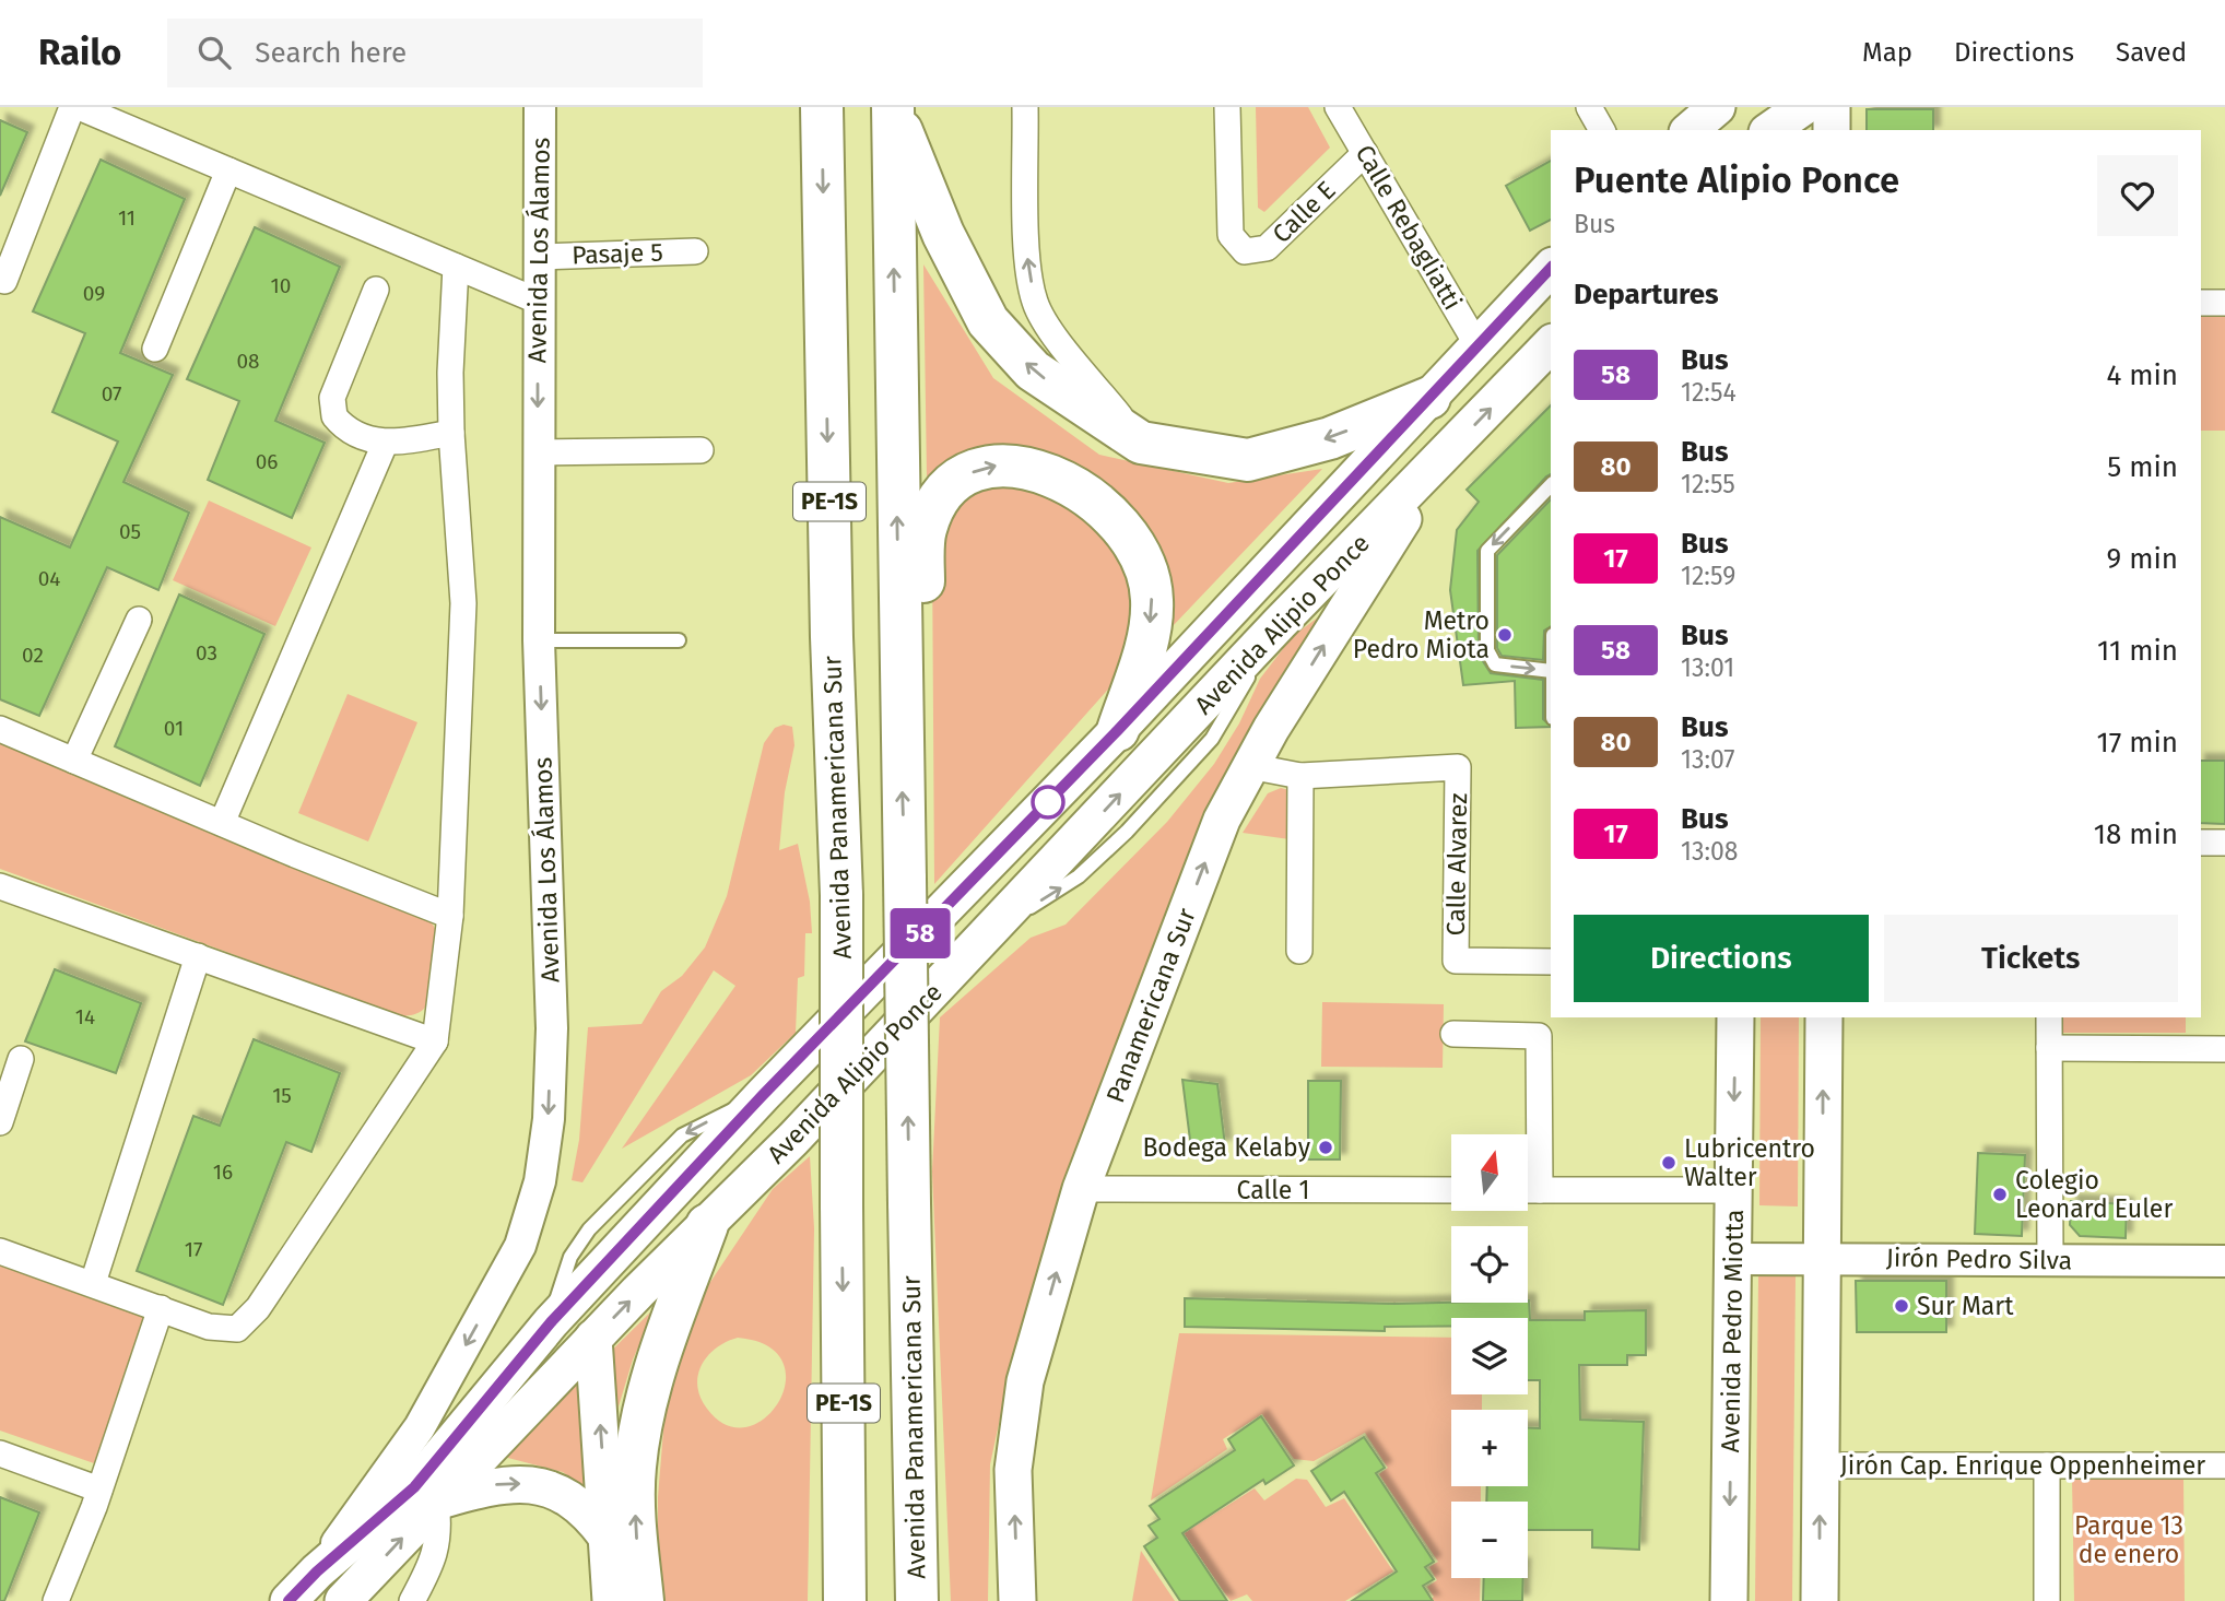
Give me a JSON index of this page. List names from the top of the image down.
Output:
{
  "streets": {
    "highway": ["PE-1S", "Avenida Panamericana Sur"],
    "main road": ["Avenida Alipio Ponce", "Panamericana Sur", "Avenida Pedro Miotta"],
    "street": [
      "Calle E",
      "Calle Rebagliatti",
      "Avenida Los Álamos",
      "Pasaje 5",
      "Calle Alvarez",
      "Calle 1",
      "Jirón Pedro Silva",
      "Jirón Cap. Enrique Oppenheimer"
    ]
  },
  "crossings": [
    ["Calle E", "Calle Rebagliatti"],
    ["Calle Rebagliatti", "Avenida Alipio Ponce"],
    ["Avenida Los Álamos", "Pasaje 5"],
    ["Avenida Los Álamos", "Avenida Alipio Ponce"],
    ["Avenida Alipio Ponce", "Panamericana Sur"],
    ["Panamericana Sur", "Calle 1"],
    ["Jirón Pedro Silva", "Avenida Pedro Miotta"]
  ],
  "one_way": ["Panamericana Sur"],
  "parks": ["Parque 13 de enero"],
  "places": [
    "Metro Pedro Miota",
    "Bodega Kelaby",
    "Lubricentro Walter",
    "Colegio Leonard Euler",
    "Sur Mart"
  ],
  "lines": ["bus line 58"],
  "house_numbers": [
    "11",
    "10",
    "09",
    "08",
    "07",
    "06",
    "05",
    "04",
    "03",
    "02",
    "01",
    "14",
    "15",
    "16",
    "17"
  ],
  "north": "top",
  "page": {
    "header": "Railo",
    "search": "Search here",
    "nav": ["Map", "Directions", "Saved"],
    "on_map": "58",
    "heading": [
      ["Puente Alipio Ponce", "Bus"],
      "Departures"
    ],
    "list": [
      {
        "mark": "58",
        "name": "Bus",
        "note": "12:54",
        "value": "4 min"
      },
      {
        "mark": "80",
        "name": "Bus",
        "note": "12:55",
        "value": "5 min"
      },
      {
        "mark": "17",
        "name": "Bus",
        "note": "12:59",
        "value": "9 min"
      },
      {
        "mark": "58",
        "name": "Bus",
        "note": "13:01",
        "value": "11 min"
      },
      {
        "mark": "80",
        "name": "Bus",
        "note": "13:07",
        "value": "17 min"
      },
      {
        "mark": "17",
        "name": "Bus",
        "note": "13:08",
        "value": "18 min"
      }
    ],
    "buttons": ["Directions", "Tickets"],
    "map_buttons": ["+", "−"]
  }
}
